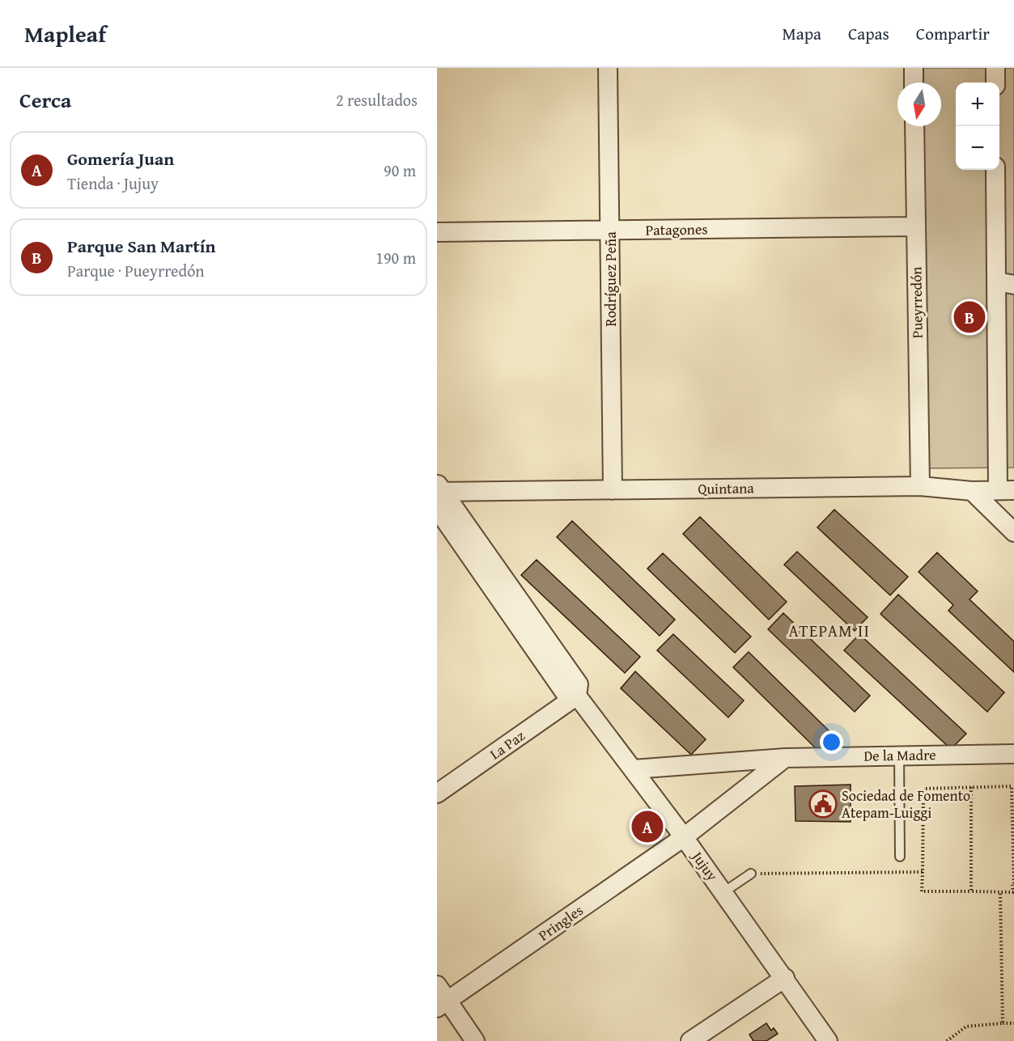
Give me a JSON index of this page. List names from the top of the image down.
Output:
{
  "streets": {
    "street": [
      "Patagones",
      "Rodríguez Peña",
      "Pueyrredón",
      "Quintana",
      "La Paz",
      "De la Madre",
      "Jujuy",
      "Pringles"
    ]
  },
  "crossings": [
    ["Patagones", "Rodríguez Peña"],
    ["Patagones", "Pueyrredón"],
    ["Rodríguez Peña", "Quintana"],
    ["Pueyrredón", "Quintana"],
    ["La Paz", "Jujuy"],
    ["De la Madre", "Jujuy"],
    ["Jujuy", "Pringles"]
  ],
  "districts": ["ATEPAM II"],
  "places": {
    "public building": ["Sociedad de Fomento Atepam-Luiggi"]
  },
  "north": "bottom",
  "page": {
    "header": "Mapleaf",
    "nav": ["Mapa", "Capas", "Compartir"],
    "heading": ["Cerca", "2 resultados"],
    "map_buttons": ["+", "−"],
    "list": [
      {
        "mark": "A",
        "name": "Gomería Juan",
        "note": "Tienda · Jujuy",
        "value": "90 m"
      },
      {
        "mark": "B",
        "name": "Parque San Martín",
        "note": "Parque · Pueyrredón",
        "value": "190 m"
      }
    ],
    "pins": ["B", "A"]
  }
}
